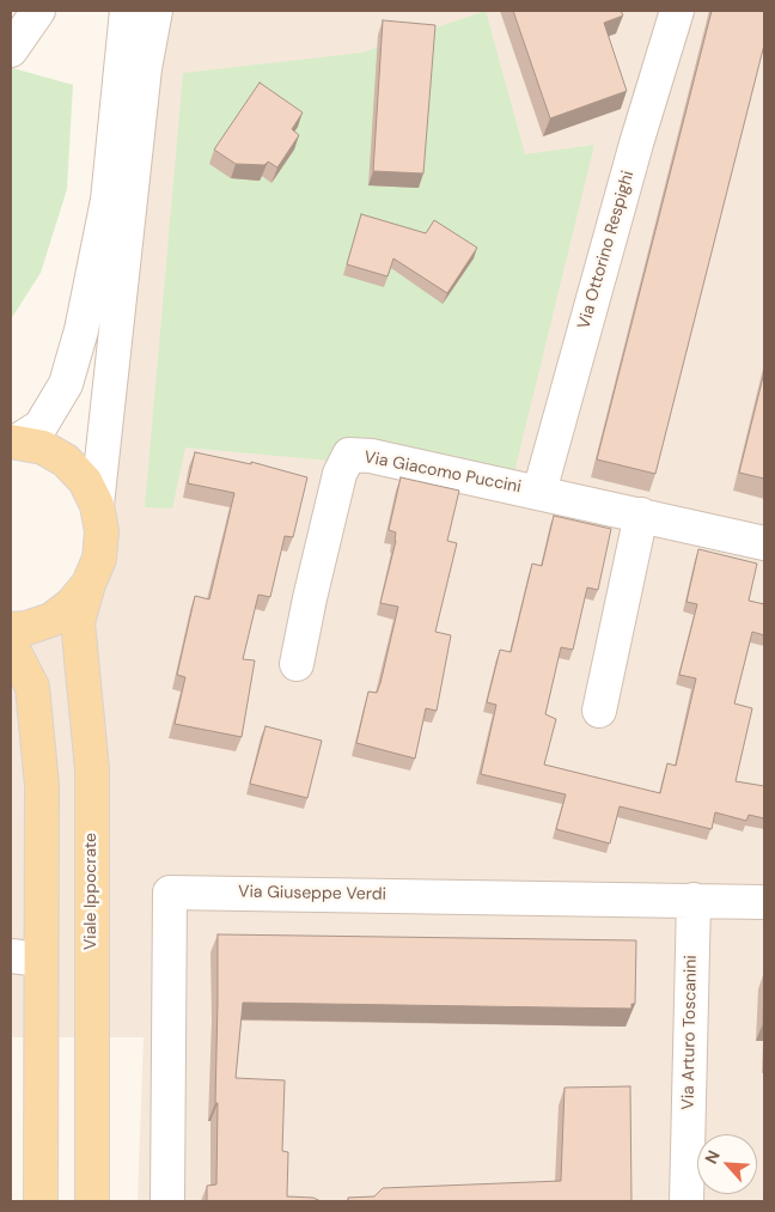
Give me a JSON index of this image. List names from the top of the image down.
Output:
{
  "streets": {
    "main road": ["Viale Ippocrate"],
    "street": [
      "Via Ottorino Respighi",
      "Via Giacomo Puccini",
      "Via Giuseppe Verdi",
      "Via Arturo Toscanini"
    ]
  },
  "crossings": [
    ["Via Ottorino Respighi", "Via Giacomo Puccini"],
    ["Via Giuseppe Verdi", "Via Arturo Toscanini"]
  ],
  "north": "top left"
}
